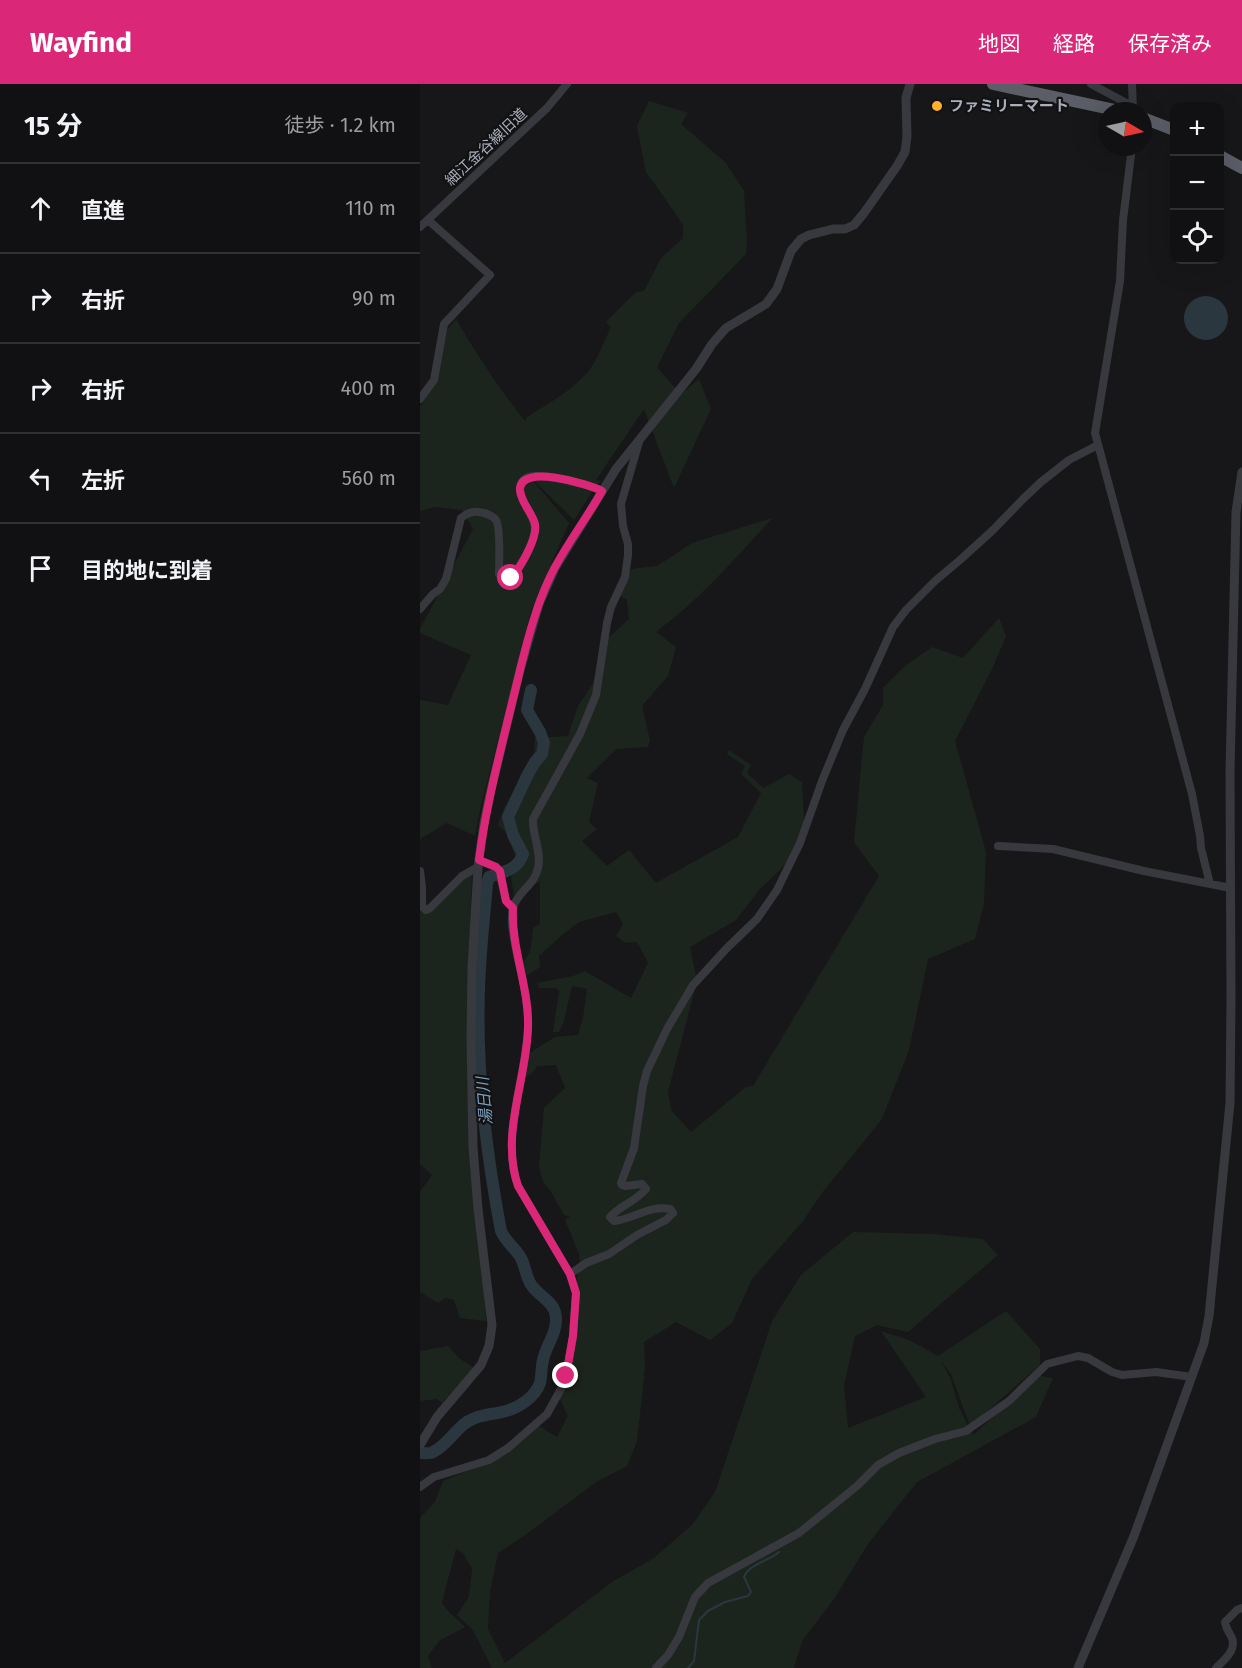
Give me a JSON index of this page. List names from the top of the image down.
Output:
{
  "streets": {
    "street": ["細江金谷線旧道"]
  },
  "water": ["湯日川"],
  "places": ["ファミリーマート"],
  "north": "right",
  "page": {
    "header": "Wayfind",
    "nav": ["地図", "経路", "保存済み"],
    "heading": ["15 分", "徒歩 · 1.2 km"],
    "map_buttons": ["+", "−"],
    "list": [
      ["直進", "110 m"],
      ["右折", "90 m"],
      ["右折", "400 m"],
      ["左折", "560 m"],
      "目的地に到着"
    ]
  }
}
